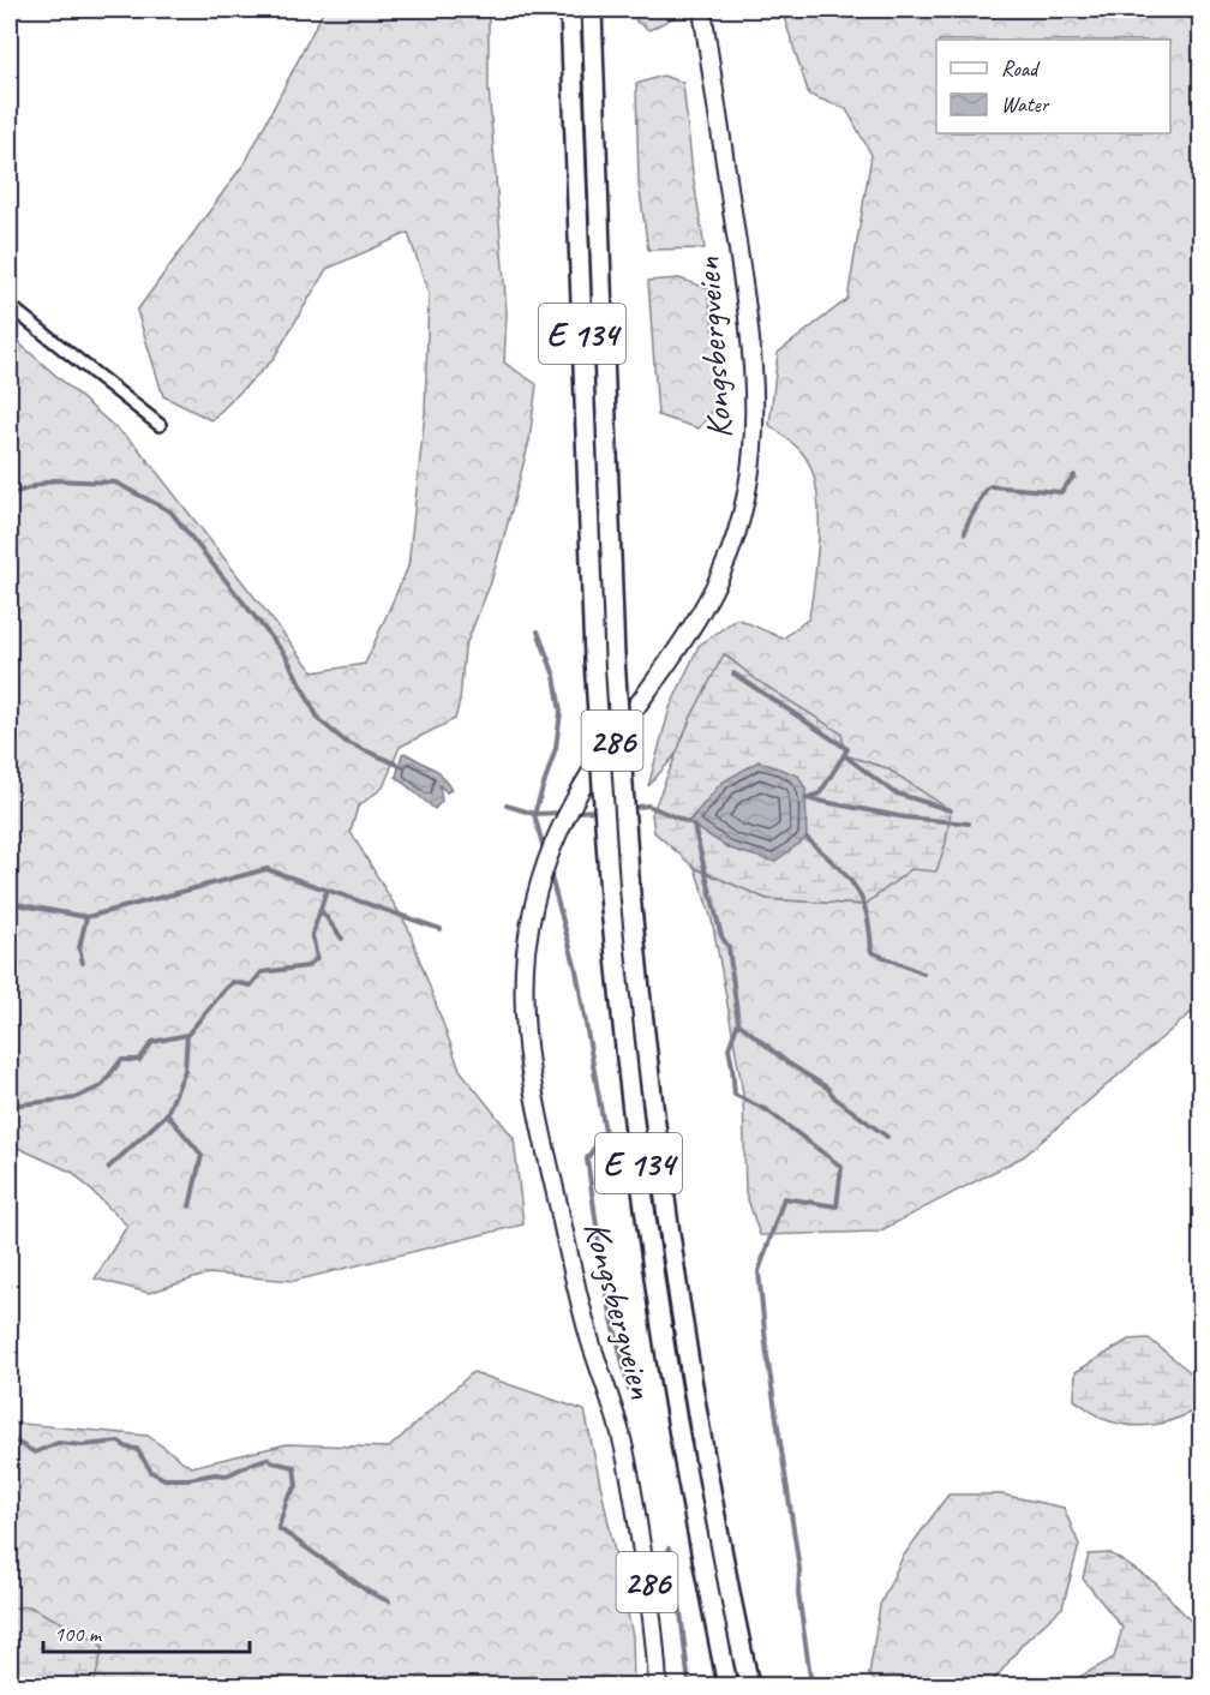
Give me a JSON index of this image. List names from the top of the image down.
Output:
{
  "streets": {
    "highway": ["E 134"],
    "main road": ["Kongsbergveien", "286"]
  },
  "legend": ["Road", "Water"],
  "scale_bar": "100 m"
}
